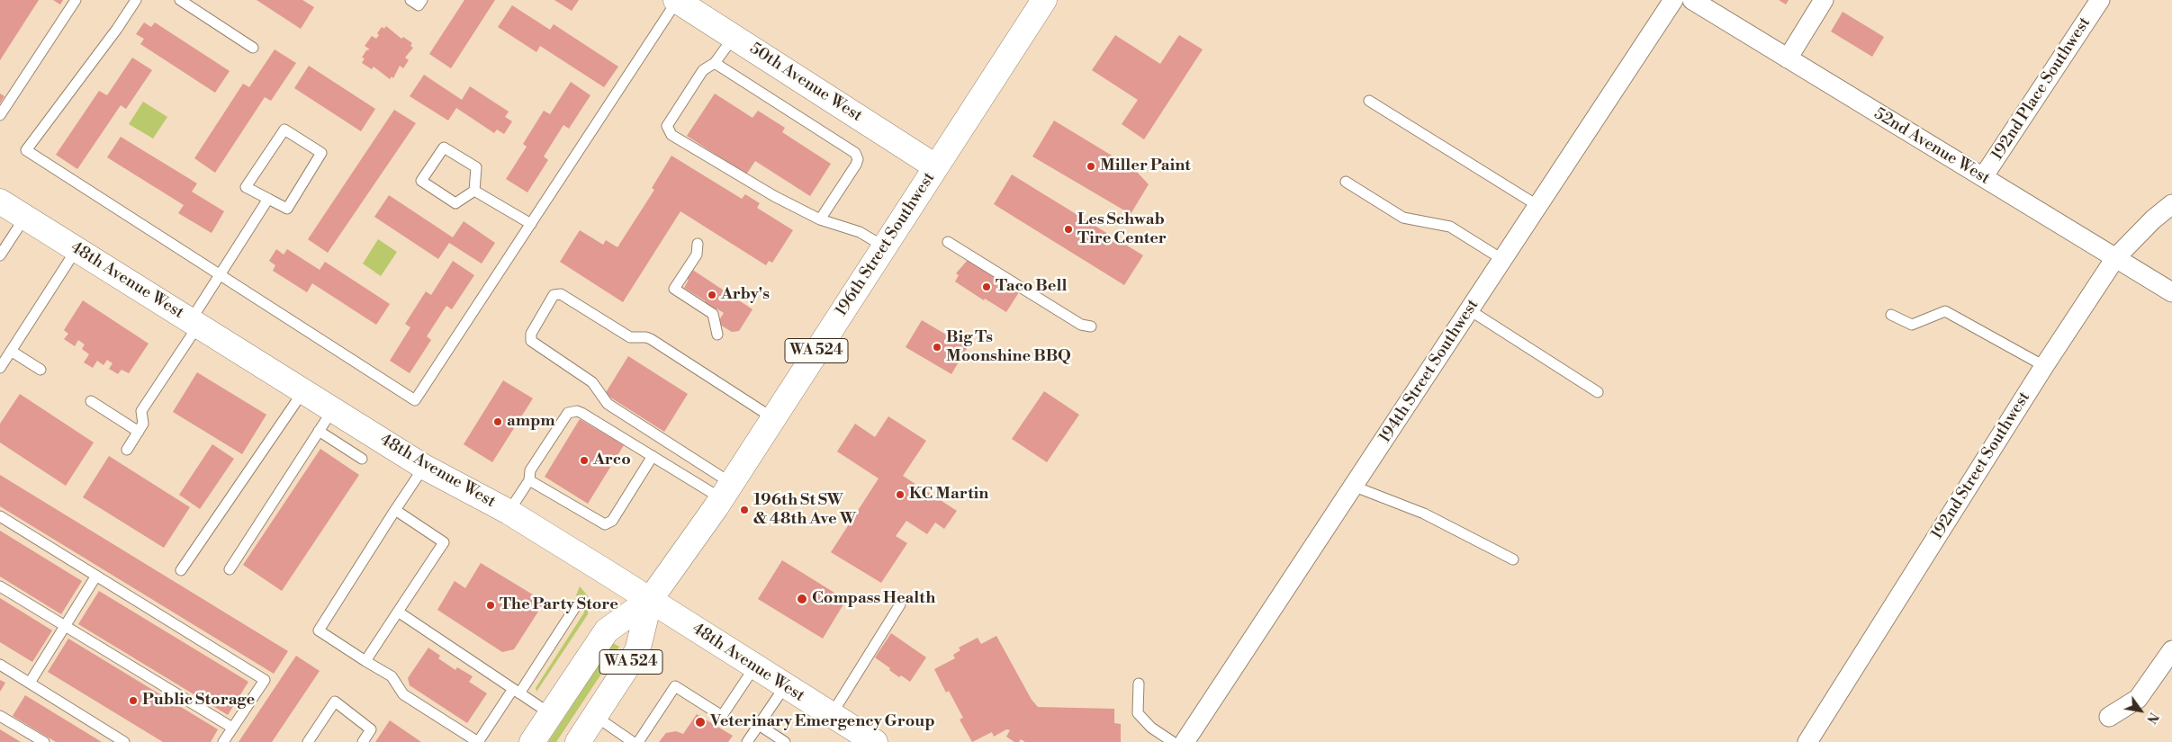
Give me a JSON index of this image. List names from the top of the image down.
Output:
{
  "streets": {
    "street": [
      "50th Avenue West",
      "192nd Place Southwest",
      "52nd Avenue West",
      "196th Street Southwest",
      "48th Avenue West",
      "WA 524",
      "194th Street Southwest",
      "192nd Street Southwest"
    ]
  },
  "crossings": [
    ["50th Avenue West", "196th Street Southwest"],
    ["192nd Place Southwest", "52nd Avenue West"],
    ["52nd Avenue West", "192nd Street Southwest"],
    ["196th Street Southwest", "48th Avenue West"]
  ],
  "places": [
    "Miller Paint",
    "Les Schwab Tire Center",
    "Taco Bell",
    "Arby's",
    "Big Ts Moonshine BBQ",
    "ampm",
    "Arco",
    "KC Martin",
    "196th St SW & 48th Ave W",
    "Compass Health",
    "The Party Store",
    "Public Storage",
    "Veterinary Emergency Group"
  ],
  "north": "bottom right"
}
